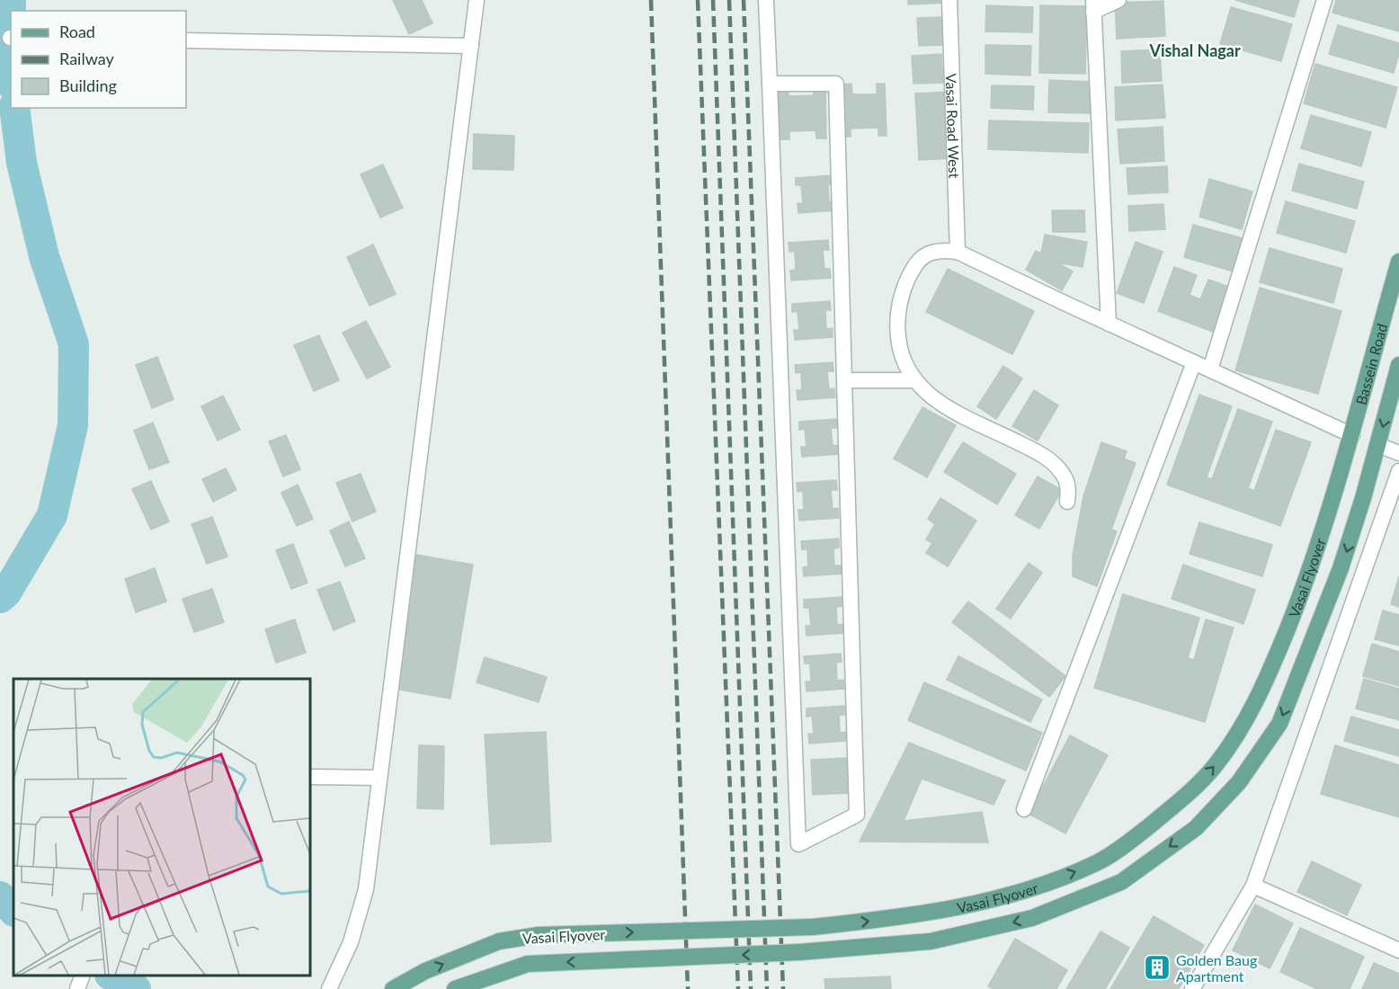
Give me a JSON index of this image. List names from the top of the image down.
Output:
{
  "streets": {
    "main road": ["Bassein Road", "Vasai Flyover"],
    "street": ["Vasai Road West"]
  },
  "crossings": [
    ["Bassein Road", "Vasai Flyover"]
  ],
  "districts": ["Vishal Nagar"],
  "places": {
    "building": ["Golden Baug Apartment"]
  },
  "legend": ["Road", "Railway", "Building"]
}
